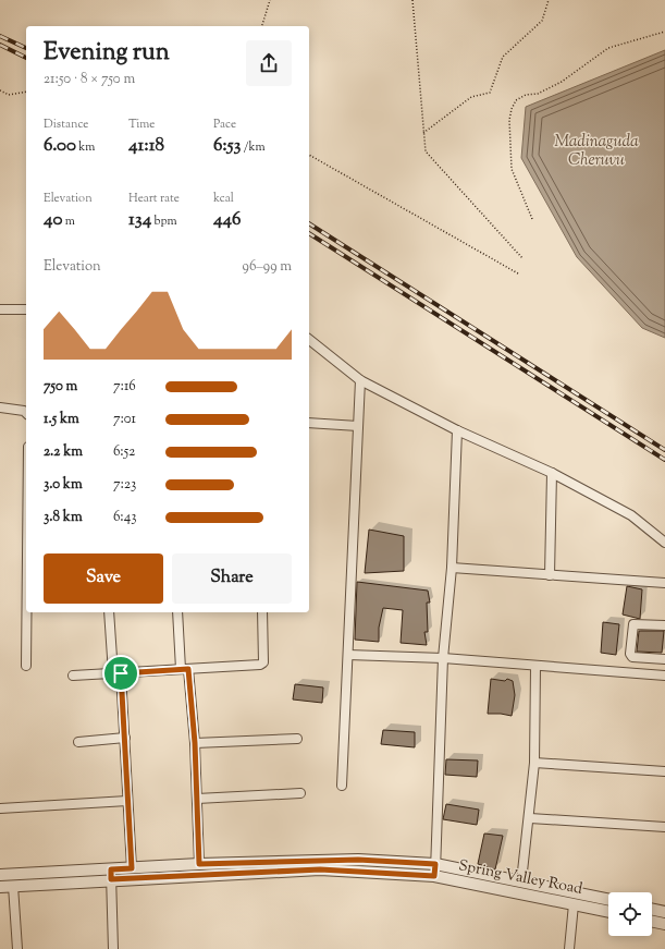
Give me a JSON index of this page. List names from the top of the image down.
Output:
{
  "streets": {
    "street": ["Spring Valley Road"]
  },
  "water": ["Madinaguda Cheruvu"],
  "page": {
    "heading": ["Evening run", "21:50 · 8 × 750 m"],
    "stats": [
      ["Distance", "6.00 km"],
      ["Time", "41:18"],
      ["Pace", "6:53 /km"],
      ["Elevation", "40 m"],
      ["Heart rate", "134 bpm"],
      ["kcal", "446"]
    ],
    "chart": ["Elevation", "96–99 m"],
    "list": [
      {
        "name": "750 m",
        "note": "7:16"
      },
      {
        "name": "1.5 km",
        "note": "7:01"
      },
      {
        "name": "2.2 km",
        "note": "6:52"
      },
      {
        "name": "3.0 km",
        "note": "7:23"
      },
      {
        "name": "3.8 km",
        "note": "6:43"
      }
    ],
    "buttons": ["Save", "Share"]
  }
}
